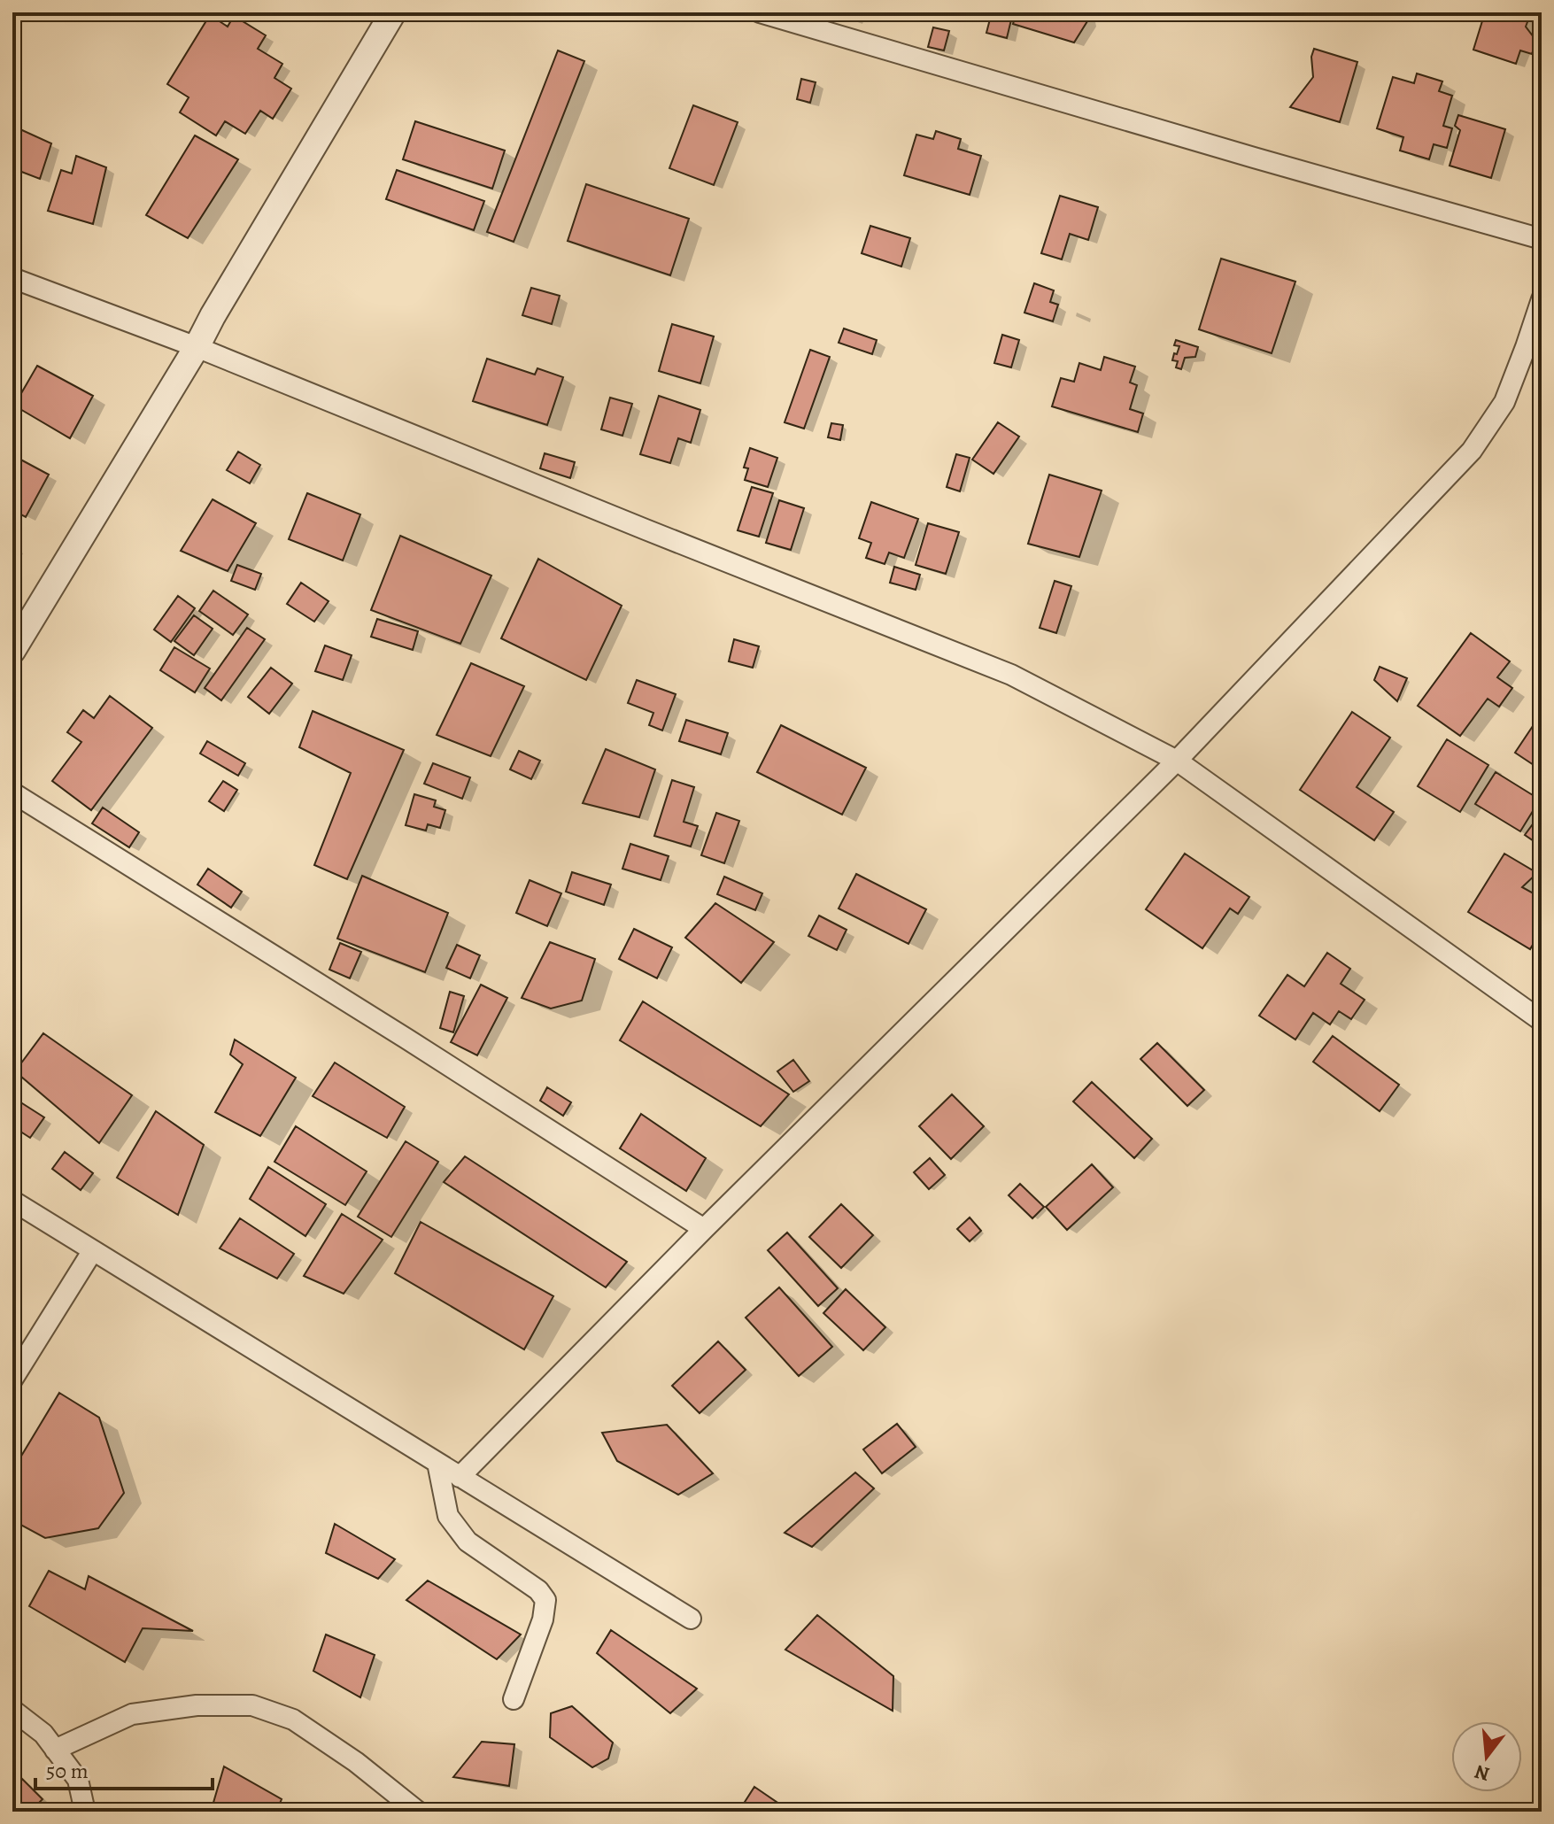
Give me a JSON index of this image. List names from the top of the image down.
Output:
{
  "scale_bar": "50 m",
  "north": "bottom"
}
